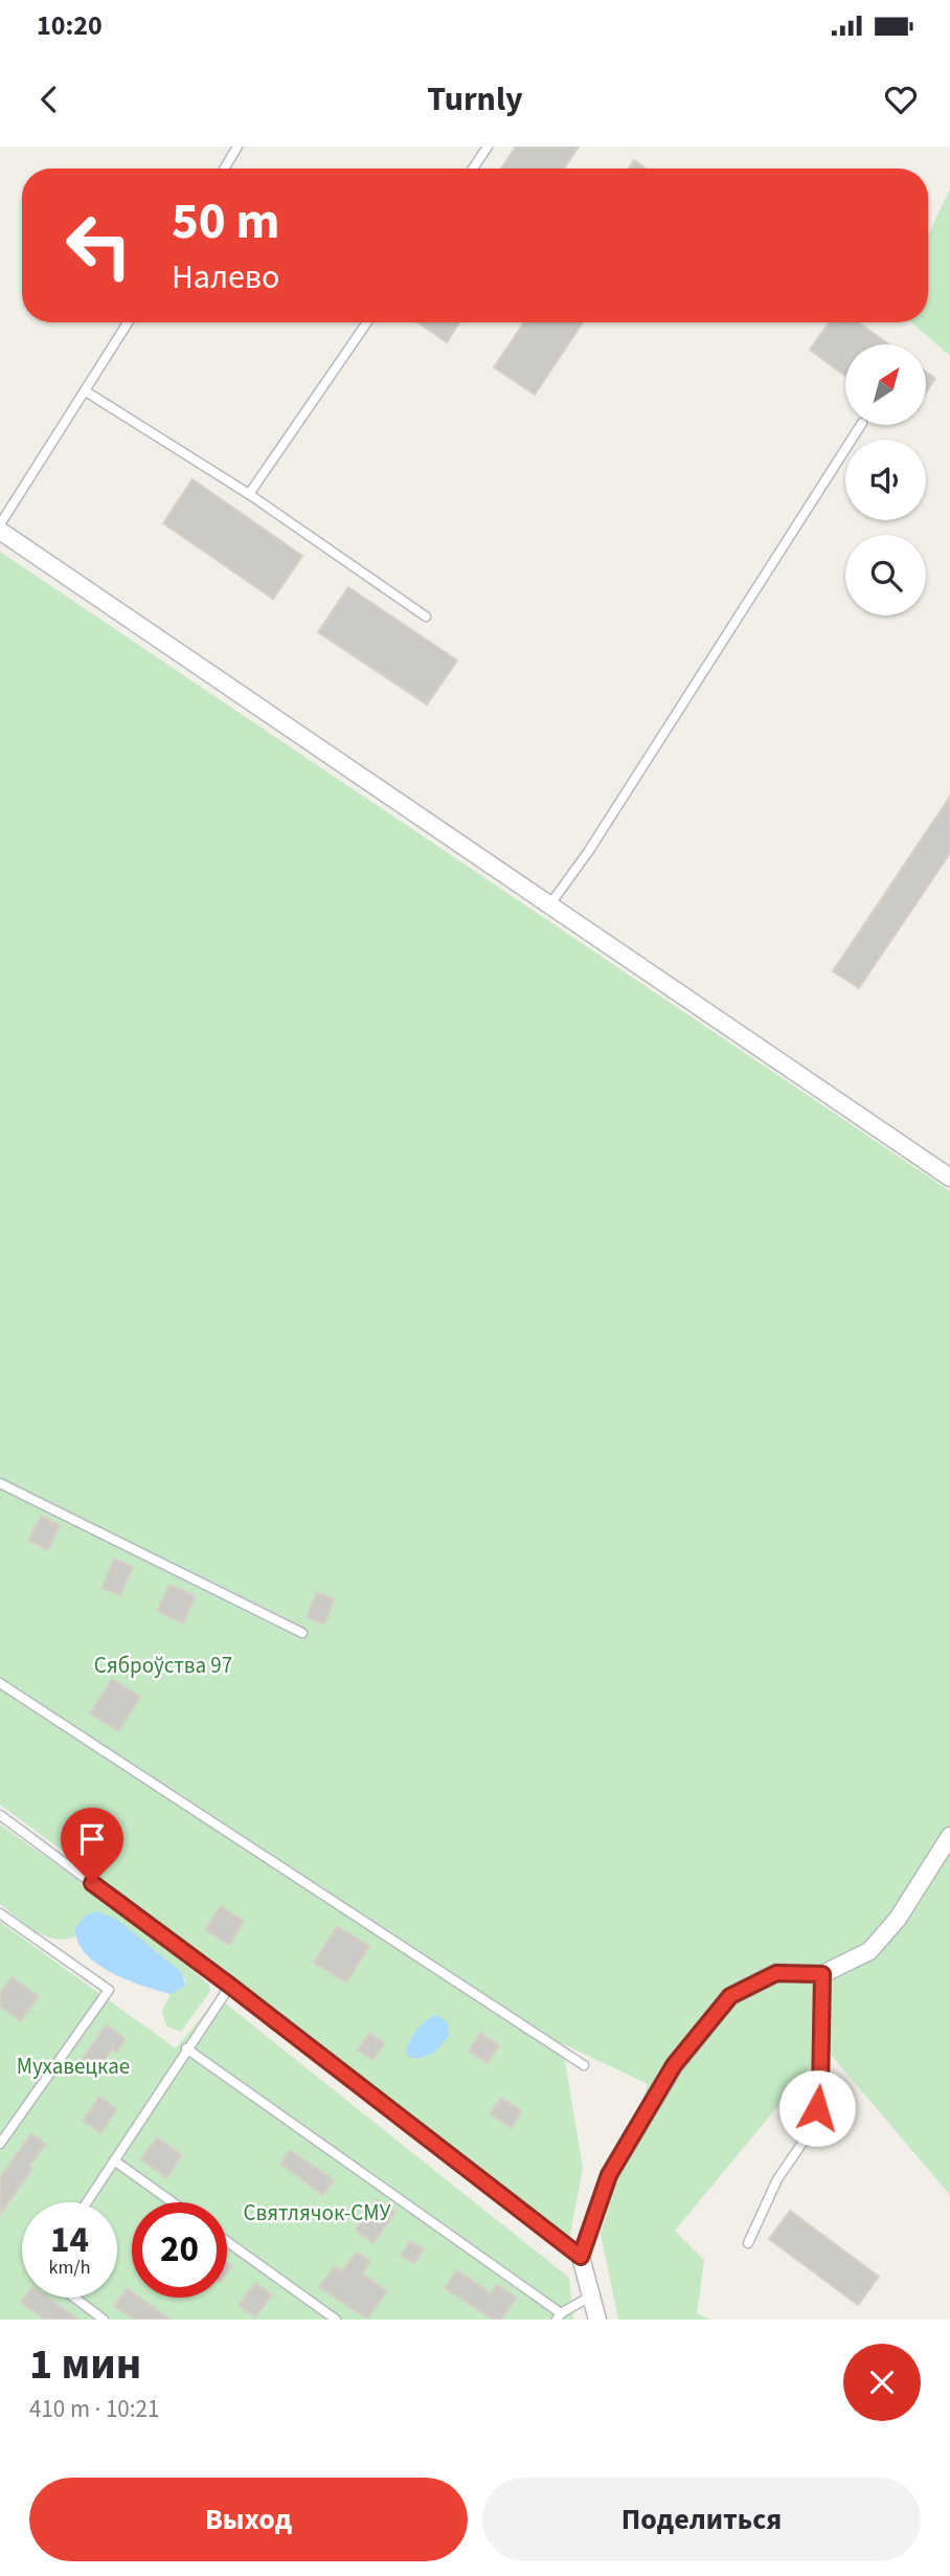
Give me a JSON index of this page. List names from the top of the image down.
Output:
{
  "parks": ["Сяброўства 97", "Мухавецкае", "Святлячок-СМУ"],
  "north": "top right",
  "page": {
    "status": "10:20",
    "header": "Turnly",
    "turn": ["50 m", "Налево"],
    "speed": "14 km/h",
    "limit": "20",
    "heading": ["1 мин", "410 m · 10:21"],
    "buttons": ["Выход", "Поделиться"]
  }
}
